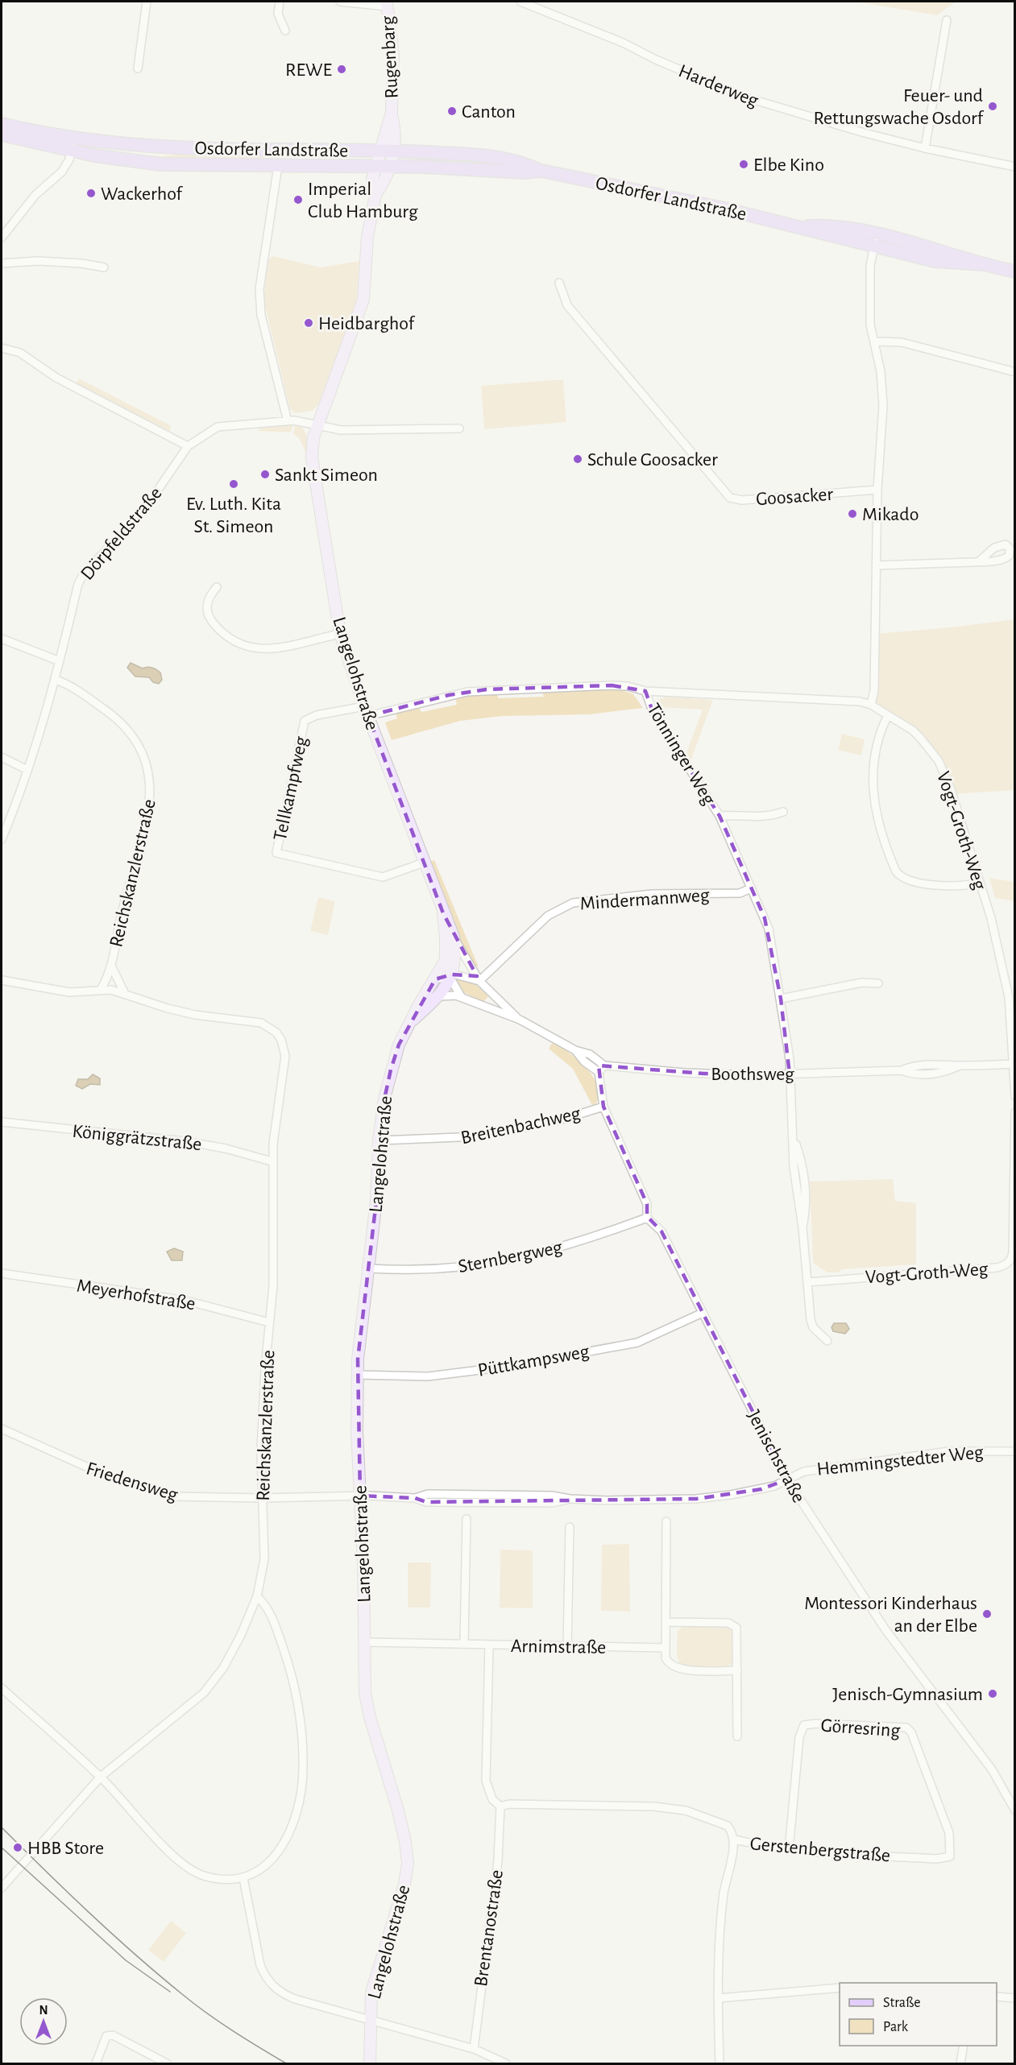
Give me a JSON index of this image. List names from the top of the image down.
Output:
{
  "streets": {
    "main road": ["Osdorfer Landstraße"],
    "street": [
      "Rugenbarg",
      "Harderweg",
      "Goosacker",
      "Dörpfeldstraße",
      "Langelohstraße",
      "Tönninger Weg",
      "Tellkampfweg",
      "Vogt-Groth-Weg",
      "Reichskanzlerstraße",
      "Mindermannweg",
      "Boothsweg",
      "Breitenbachweg",
      "Königgrätzstraße",
      "Sternbergweg",
      "Meyerhofstraße",
      "Püttkampsweg",
      "Jenischstraße",
      "Hemmingstedter Weg",
      "Friedensweg",
      "Arnimstraße",
      "Görresring",
      "Gerstenbergstraße",
      "Brentanostraße"
    ]
  },
  "crossings": [
    ["Rugenbarg", "Osdorfer Landstraße"],
    ["Rugenbarg", "Langelohstraße"],
    ["Osdorfer Landstraße", "Langelohstraße"],
    ["Dörpfeldstraße", "Langelohstraße"],
    ["Dörpfeldstraße", "Reichskanzlerstraße"],
    ["Langelohstraße", "Tönninger Weg"],
    ["Langelohstraße", "Tellkampfweg"],
    ["Langelohstraße", "Breitenbachweg"],
    ["Langelohstraße", "Sternbergweg"],
    ["Langelohstraße", "Püttkampsweg"],
    ["Langelohstraße", "Friedensweg"],
    ["Langelohstraße", "Arnimstraße"],
    ["Tönninger Weg", "Tellkampfweg"],
    ["Tönninger Weg", "Vogt-Groth-Weg"],
    ["Tönninger Weg", "Mindermannweg"],
    ["Tönninger Weg", "Boothsweg"],
    ["Vogt-Groth-Weg", "Boothsweg"],
    ["Reichskanzlerstraße", "Königgrätzstraße"],
    ["Reichskanzlerstraße", "Meyerhofstraße"],
    ["Reichskanzlerstraße", "Friedensweg"],
    ["Sternbergweg", "Jenischstraße"],
    ["Püttkampsweg", "Jenischstraße"],
    ["Jenischstraße", "Hemmingstedter Weg"],
    ["Jenischstraße", "Friedensweg"],
    ["Hemmingstedter Weg", "Friedensweg"],
    ["Görresring", "Gerstenbergstraße"],
    ["Gerstenbergstraße", "Brentanostraße"]
  ],
  "places": [
    "REWE",
    "Feuer- und Rettungswache Osdorf",
    "Canton",
    "Elbe Kino",
    "Wackerhof",
    "Imperial Club Hamburg",
    "Heidbarghof",
    "Schule Goosacker",
    "Sankt Simeon",
    "Ev. Luth. Kita St. Simeon",
    "Mikado",
    "Montessori Kinderhaus an der Elbe",
    "Jenisch-Gymnasium",
    "HBB Store"
  ],
  "legend": ["Straße", "Park"],
  "north": "top"
}
